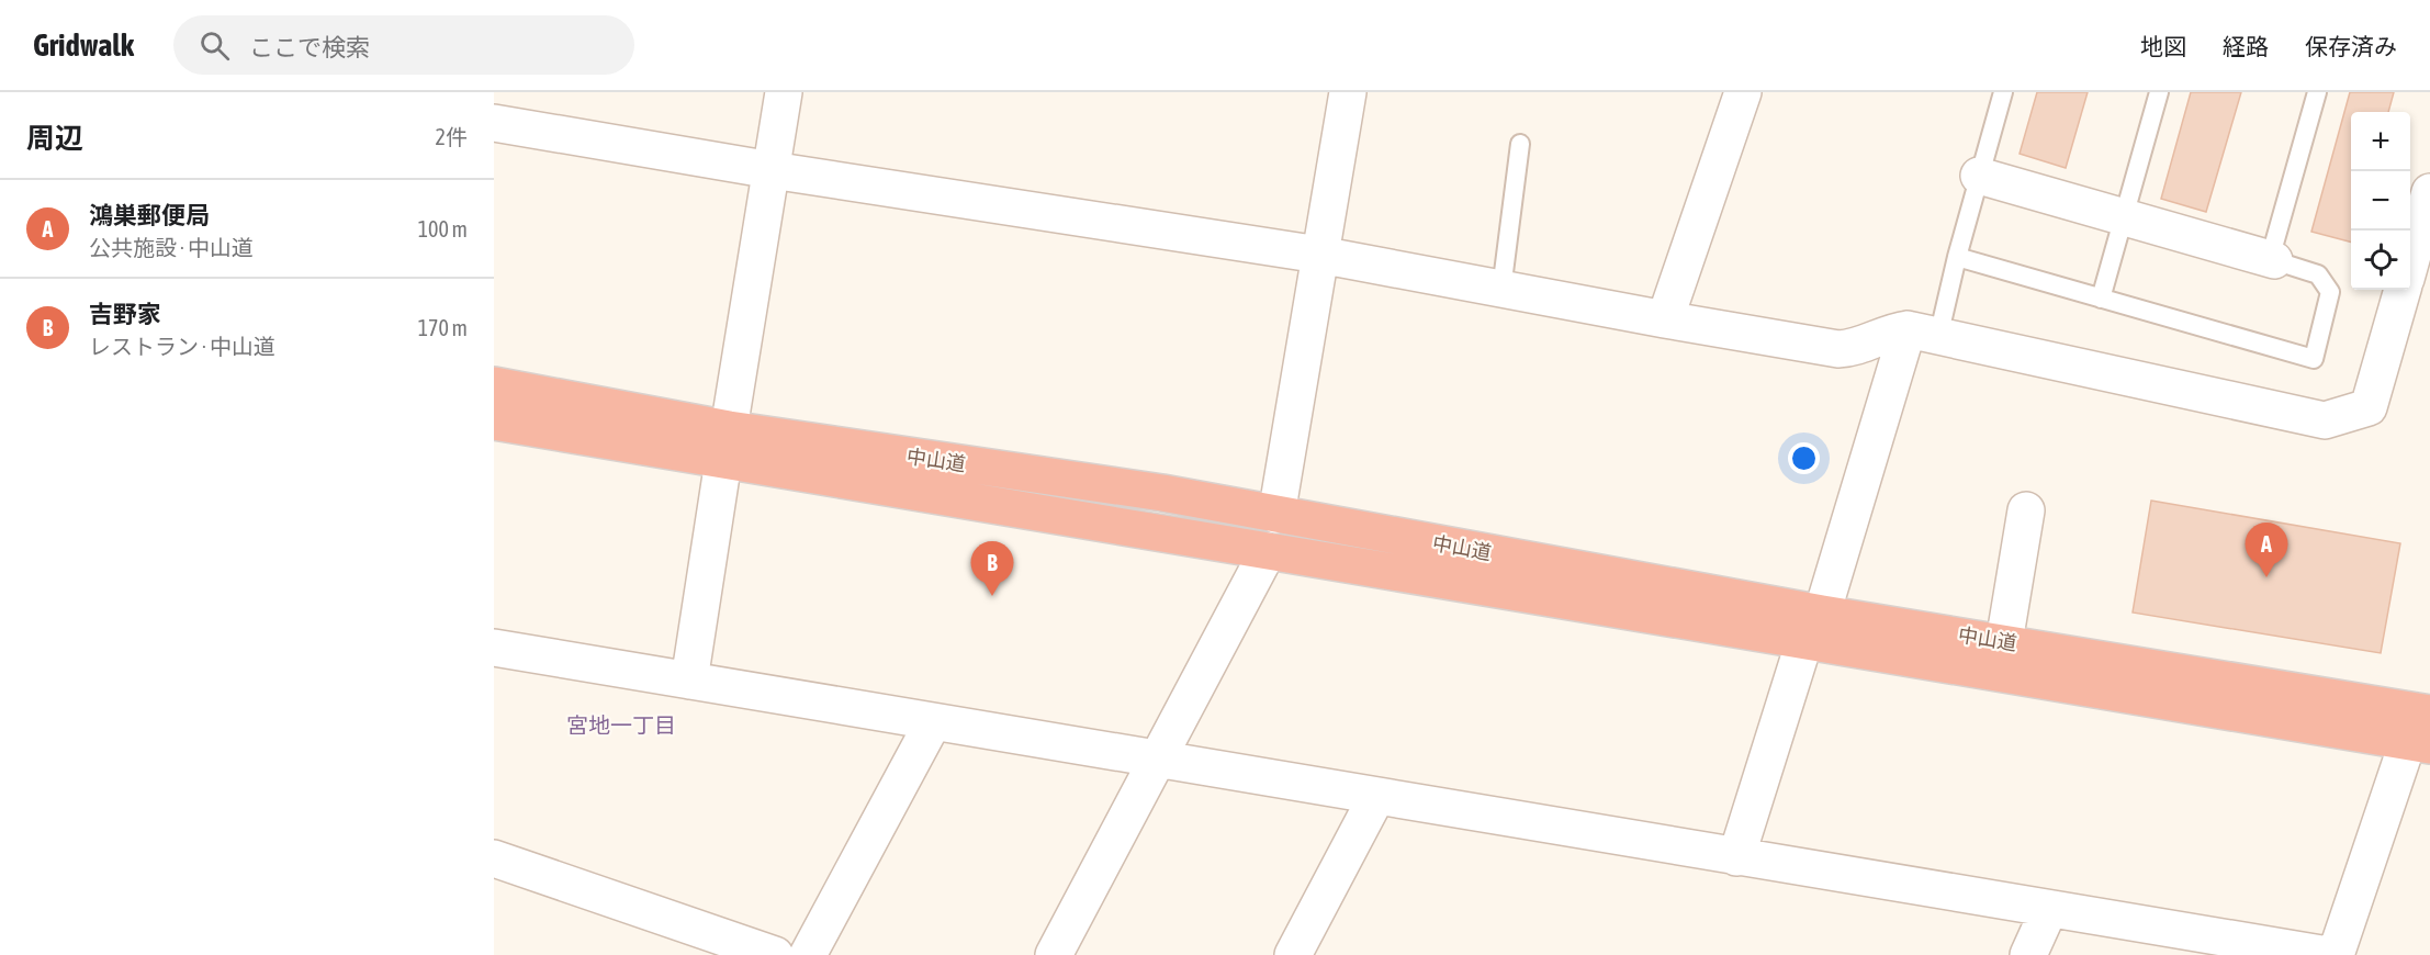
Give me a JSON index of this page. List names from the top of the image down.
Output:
{
  "streets": {
    "highway": ["中山道"]
  },
  "districts": ["宮地一丁目"],
  "page": {
    "header": "Gridwalk",
    "search": "ここで検索",
    "nav": ["地図", "経路", "保存済み"],
    "heading": ["周辺", "2件"],
    "map_buttons": ["+", "−"],
    "list": [
      {
        "mark": "A",
        "name": "鴻巣郵便局",
        "note": "公共施設 · 中山道",
        "value": "100 m"
      },
      {
        "mark": "B",
        "name": "吉野家",
        "note": "レストラン · 中山道",
        "value": "170 m"
      }
    ],
    "pins": ["A", "B"]
  }
}
